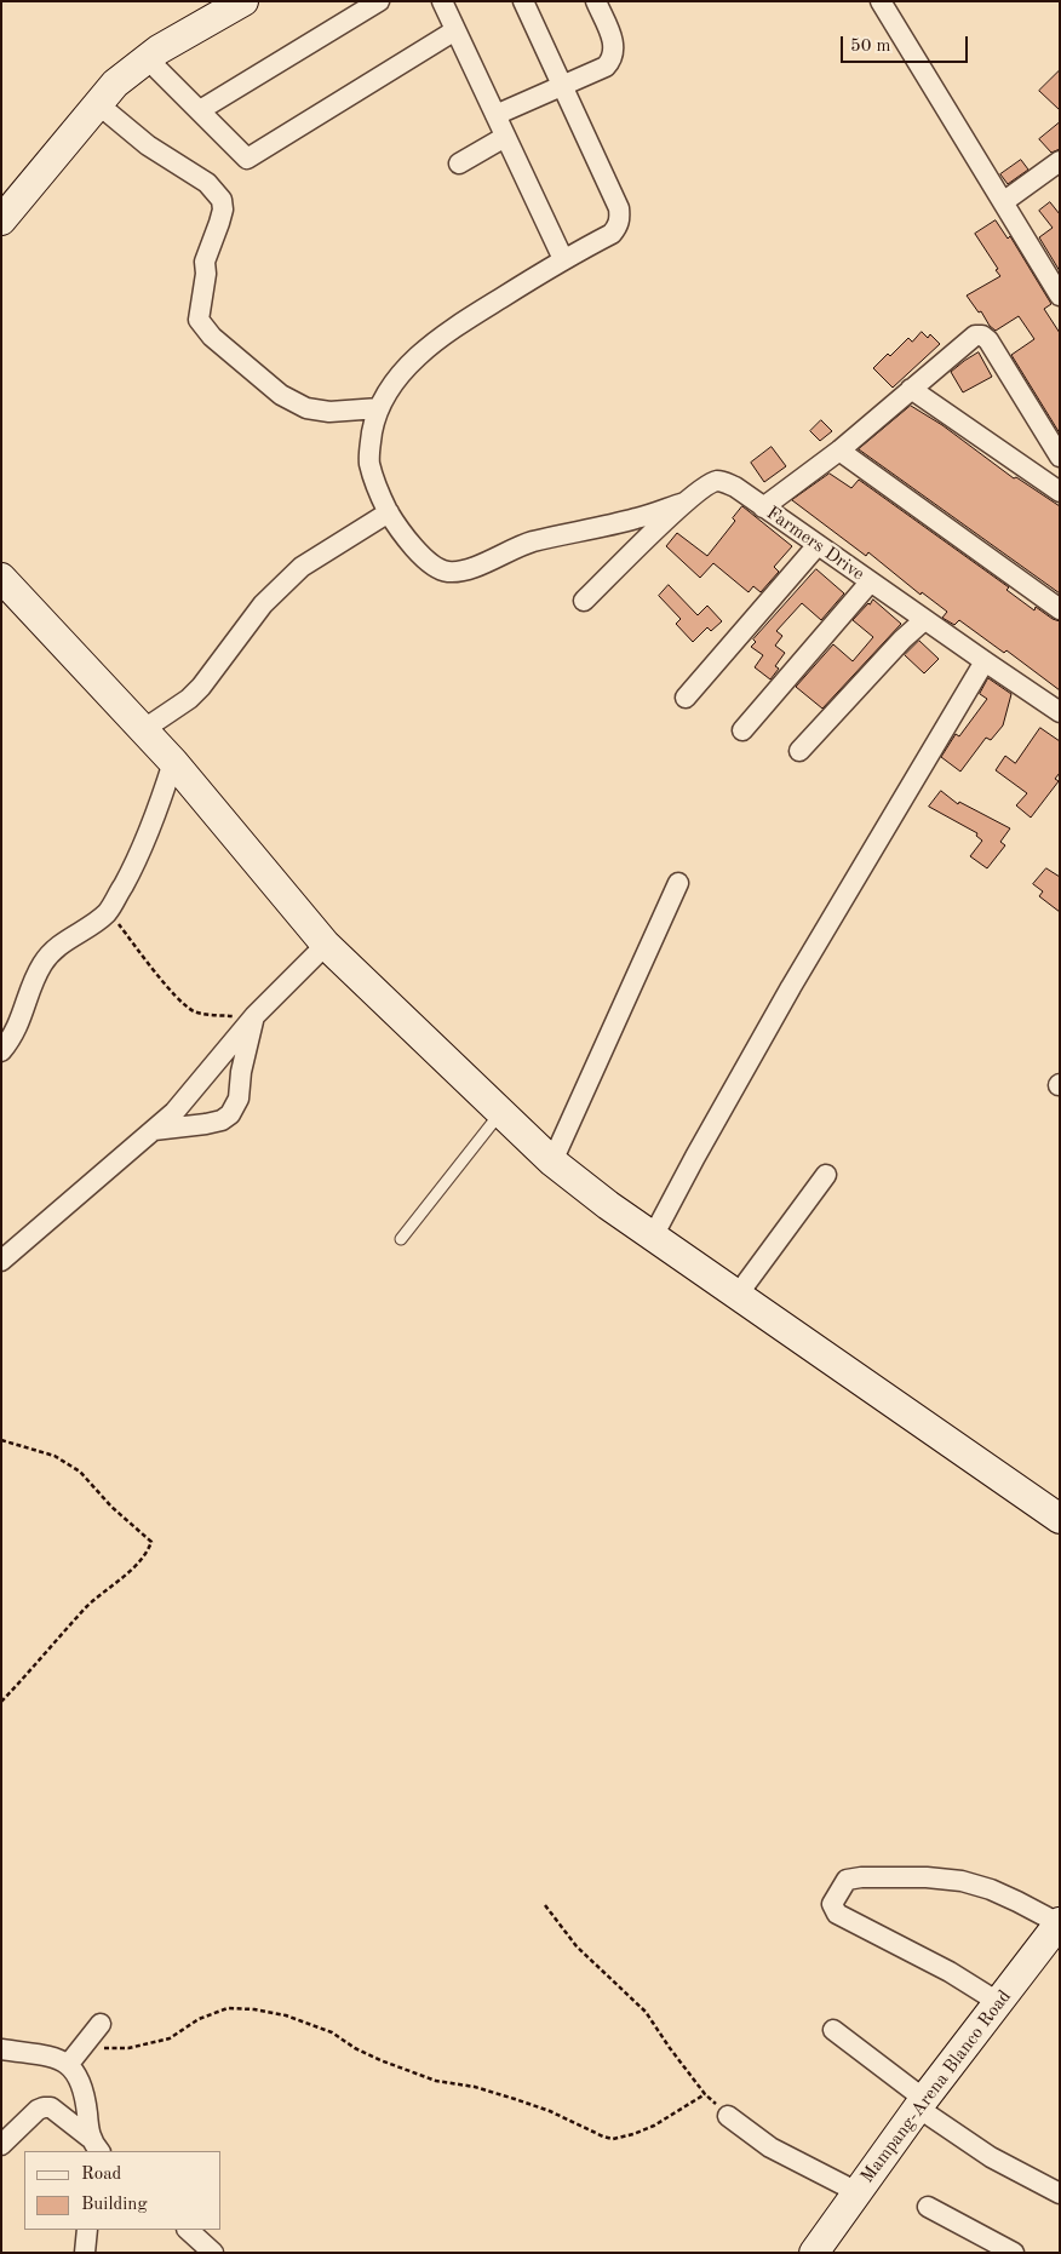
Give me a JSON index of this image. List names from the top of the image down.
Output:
{
  "streets": {
    "street": ["Farmers Drive", "Mampang-Arena Blanco Road"]
  },
  "legend": ["Road", "Building"],
  "scale_bar": "50 m"
}
